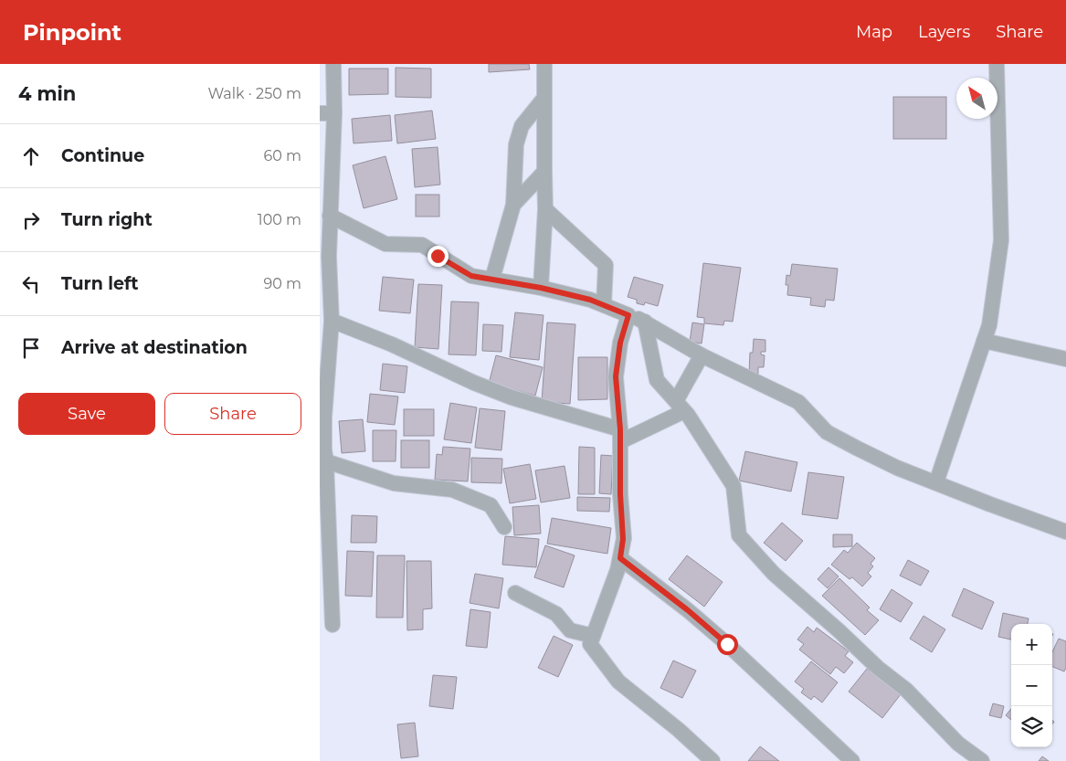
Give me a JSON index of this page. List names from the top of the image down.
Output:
{
  "north": "top left",
  "page": {
    "header": "Pinpoint",
    "nav": ["Map", "Layers", "Share"],
    "heading": ["4 min", "Walk · 250 m"],
    "list": [
      ["Continue", "60 m"],
      ["Turn right", "100 m"],
      ["Turn left", "90 m"],
      "Arrive at destination"
    ],
    "buttons": ["Save", "Share"],
    "map_buttons": ["+", "−"]
  }
}
